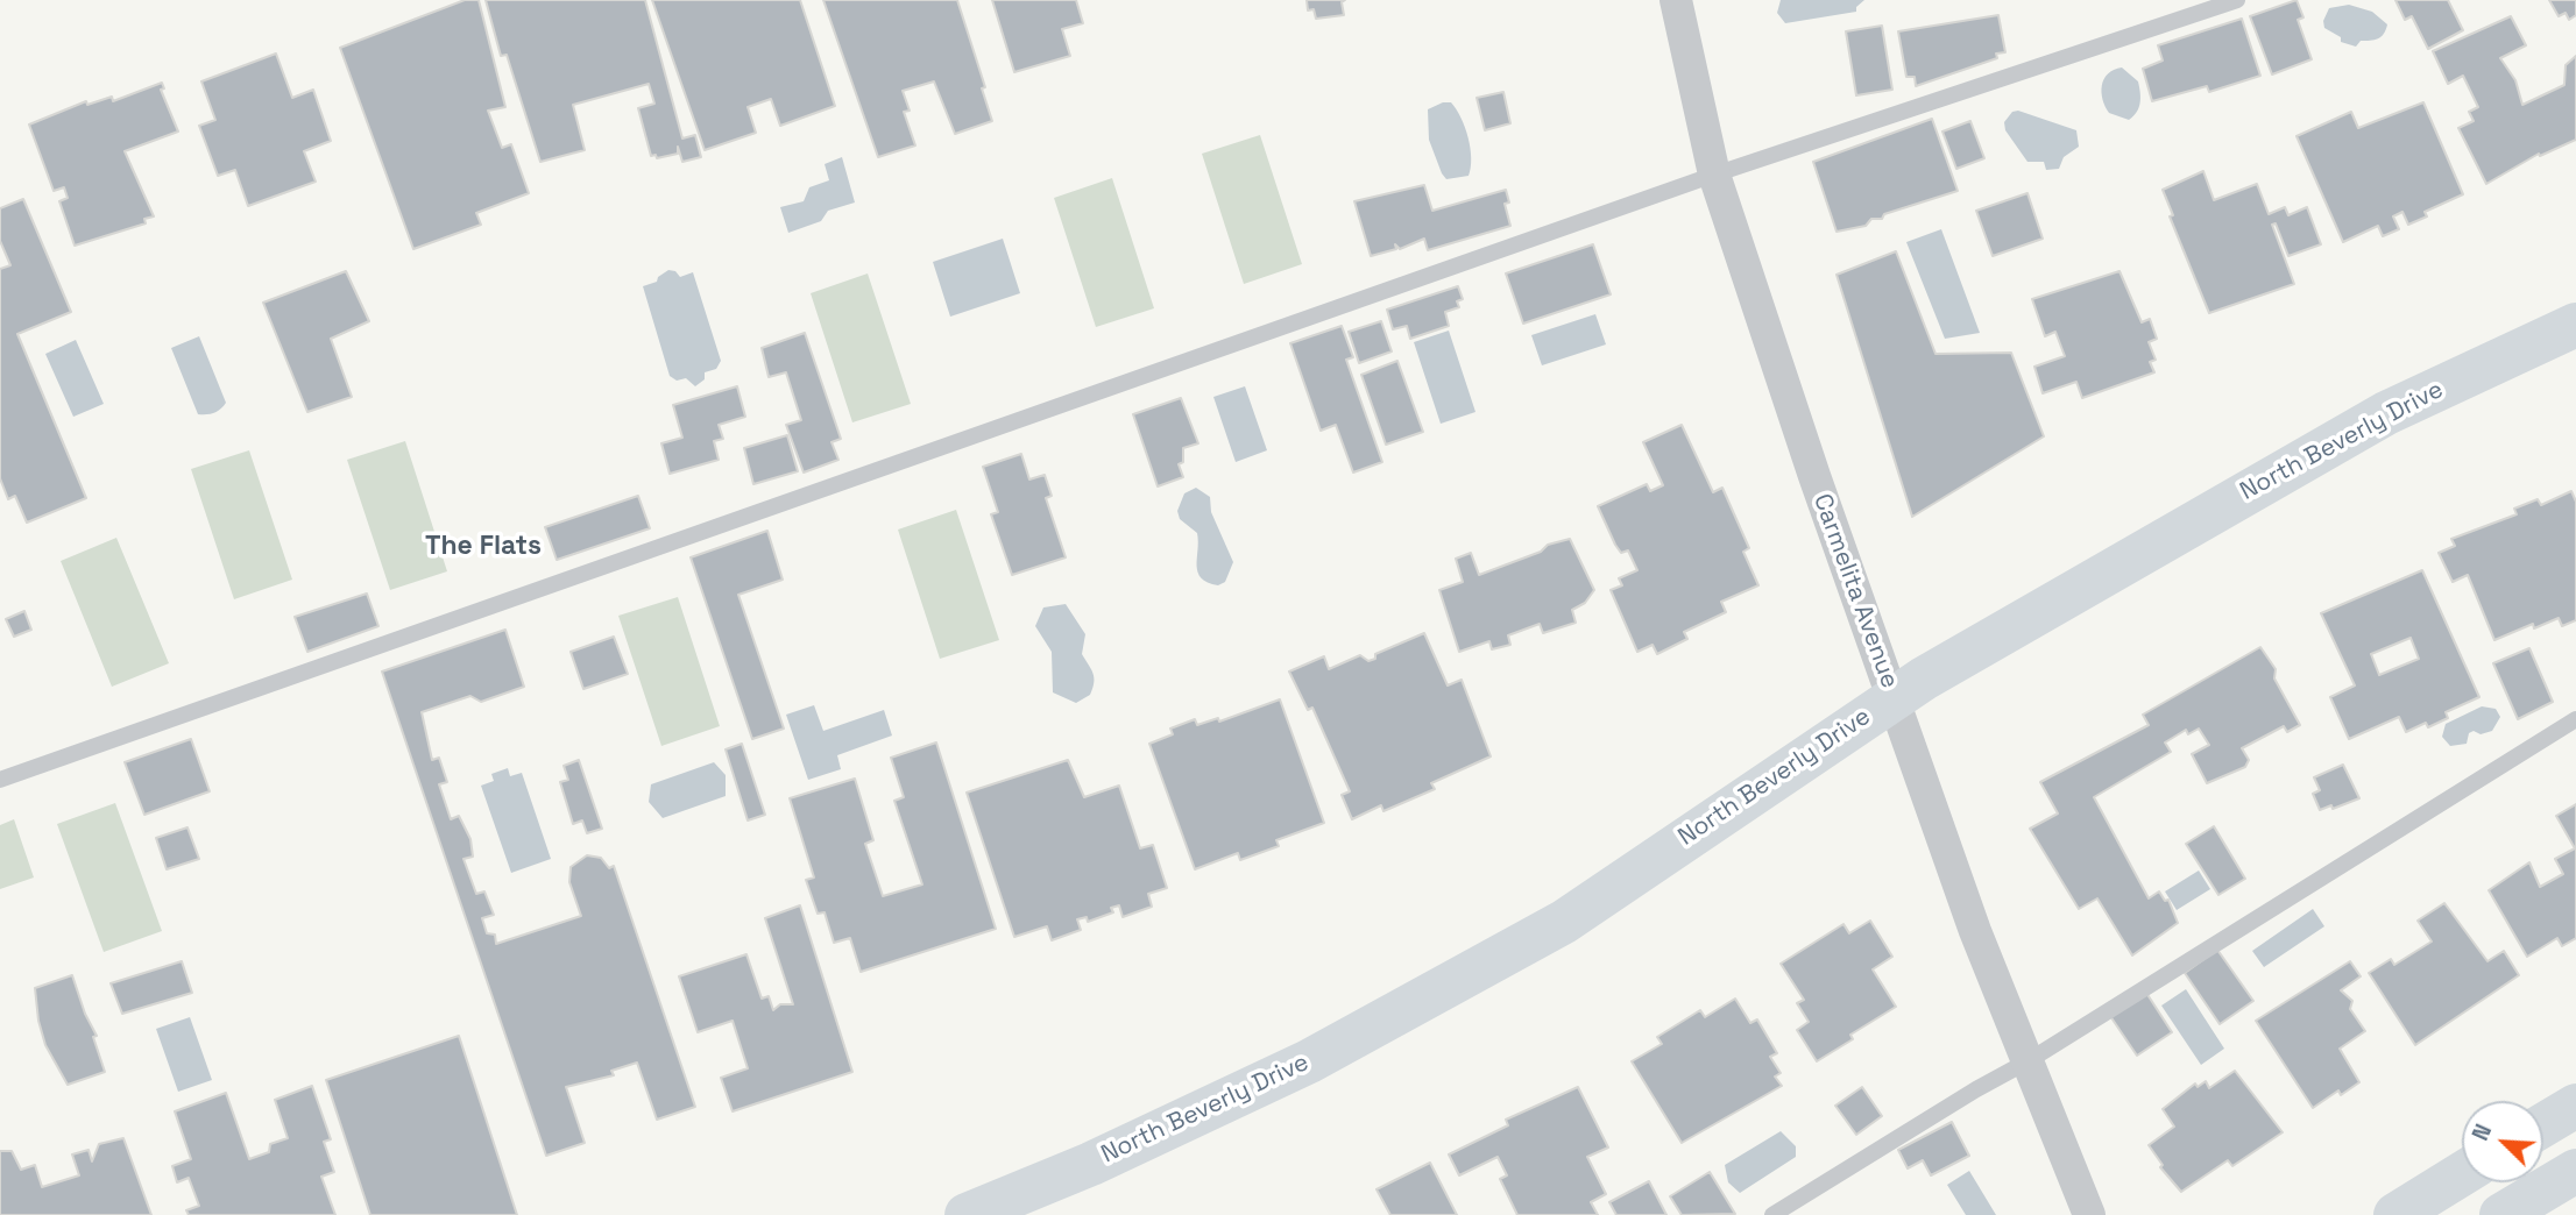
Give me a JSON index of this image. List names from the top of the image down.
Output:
{
  "streets": {
    "street": ["North Beverly Drive", "Carmelita Avenue"]
  },
  "crossings": [
    ["North Beverly Drive", "Carmelita Avenue"]
  ],
  "districts": ["The Flats"],
  "north": "top left"
}
